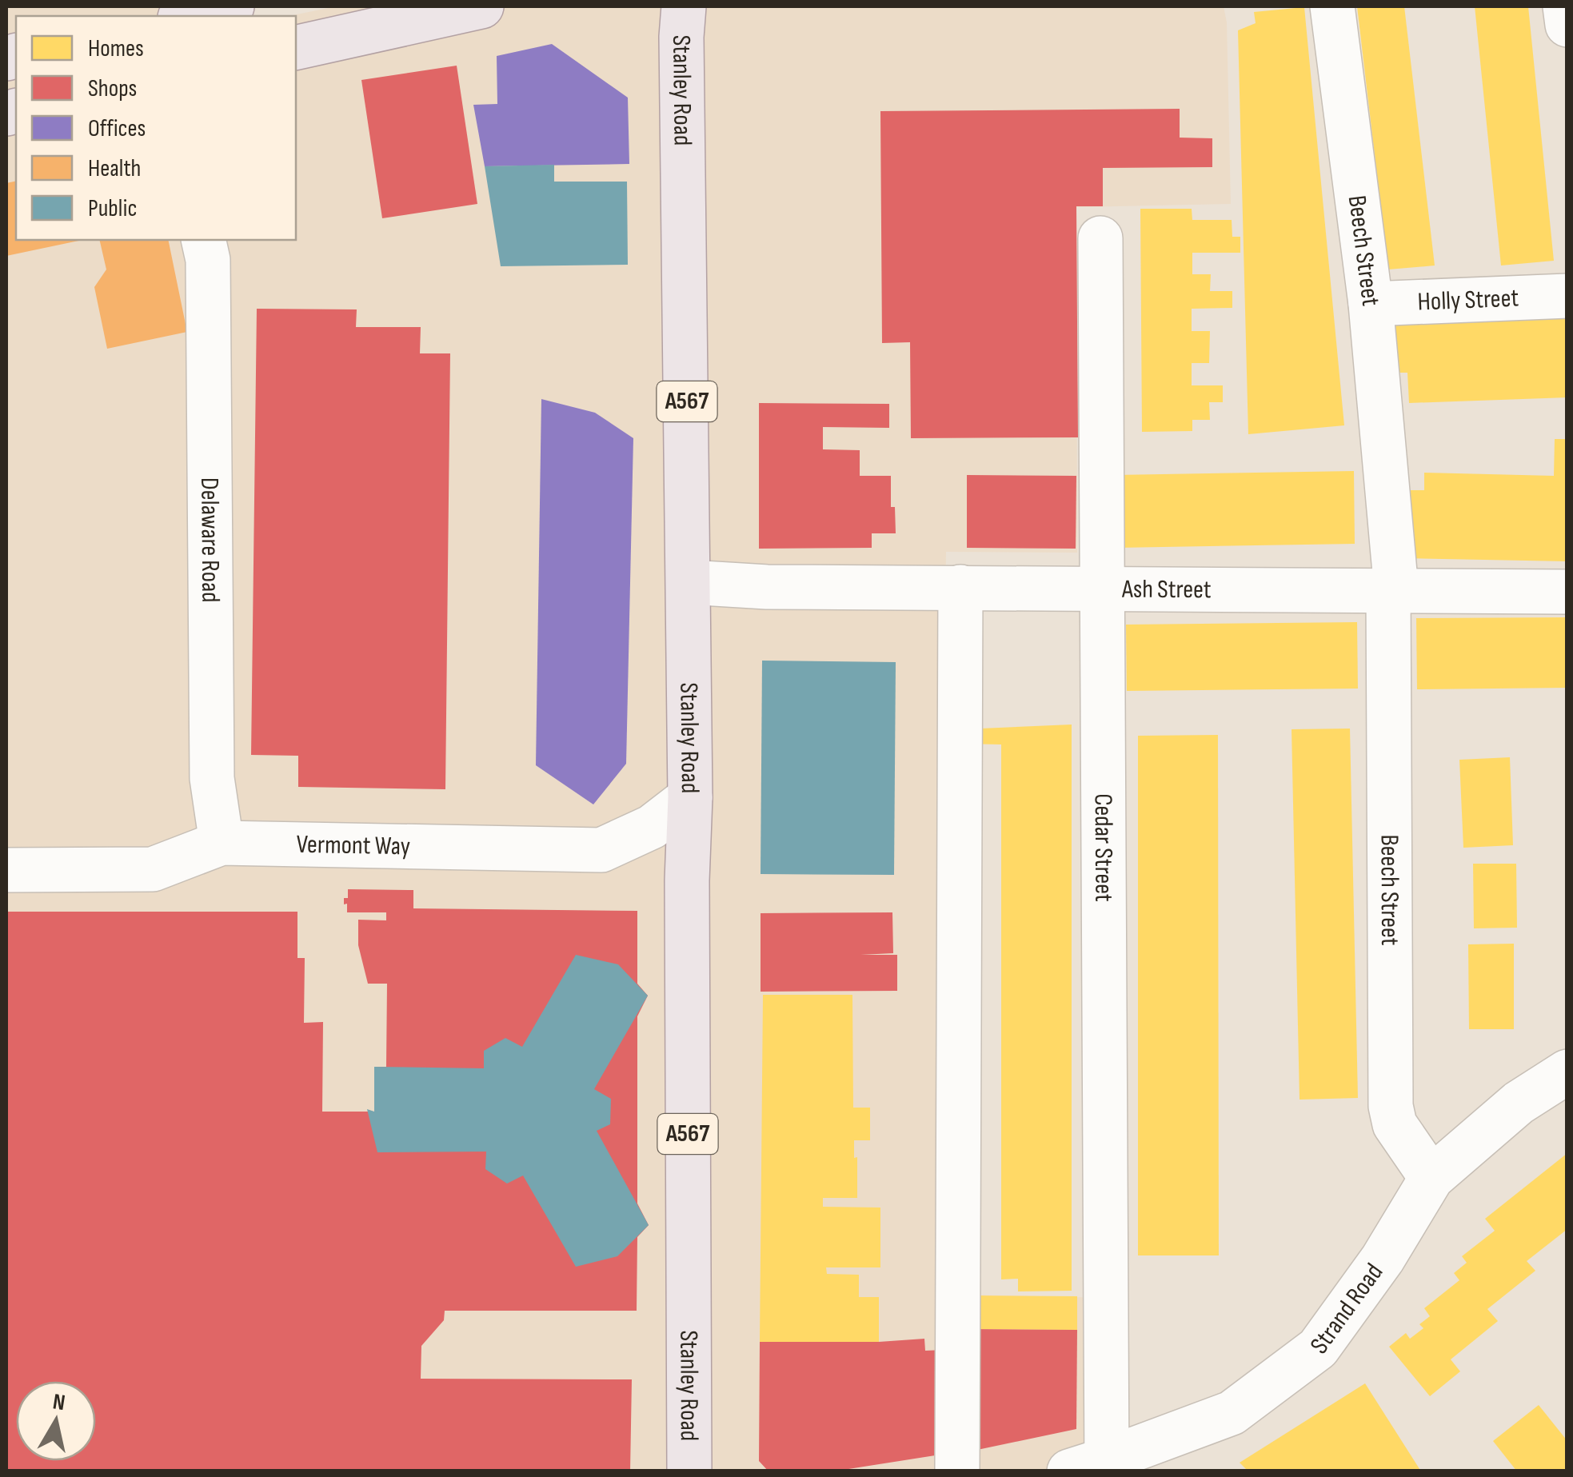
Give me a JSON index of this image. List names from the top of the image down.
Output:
{
  "streets": {
    "main road": ["Stanley Road", "A567"],
    "street": [
      "Beech Street",
      "Holly Street",
      "Delaware Road",
      "Ash Street",
      "Vermont Way",
      "Cedar Street",
      "Strand Road"
    ]
  },
  "crossings": [
    ["Stanley Road", "Ash Street"],
    ["Stanley Road", "Vermont Way"],
    ["Beech Street", "Holly Street"],
    ["Beech Street", "Ash Street"],
    ["Beech Street", "Strand Road"],
    ["Delaware Road", "Vermont Way"],
    ["Ash Street", "Cedar Street"],
    ["Cedar Street", "Strand Road"]
  ],
  "legend": [
    "Homes",
    "Shops",
    "Offices",
    "Health",
    "Public"
  ],
  "north": "top"
}
